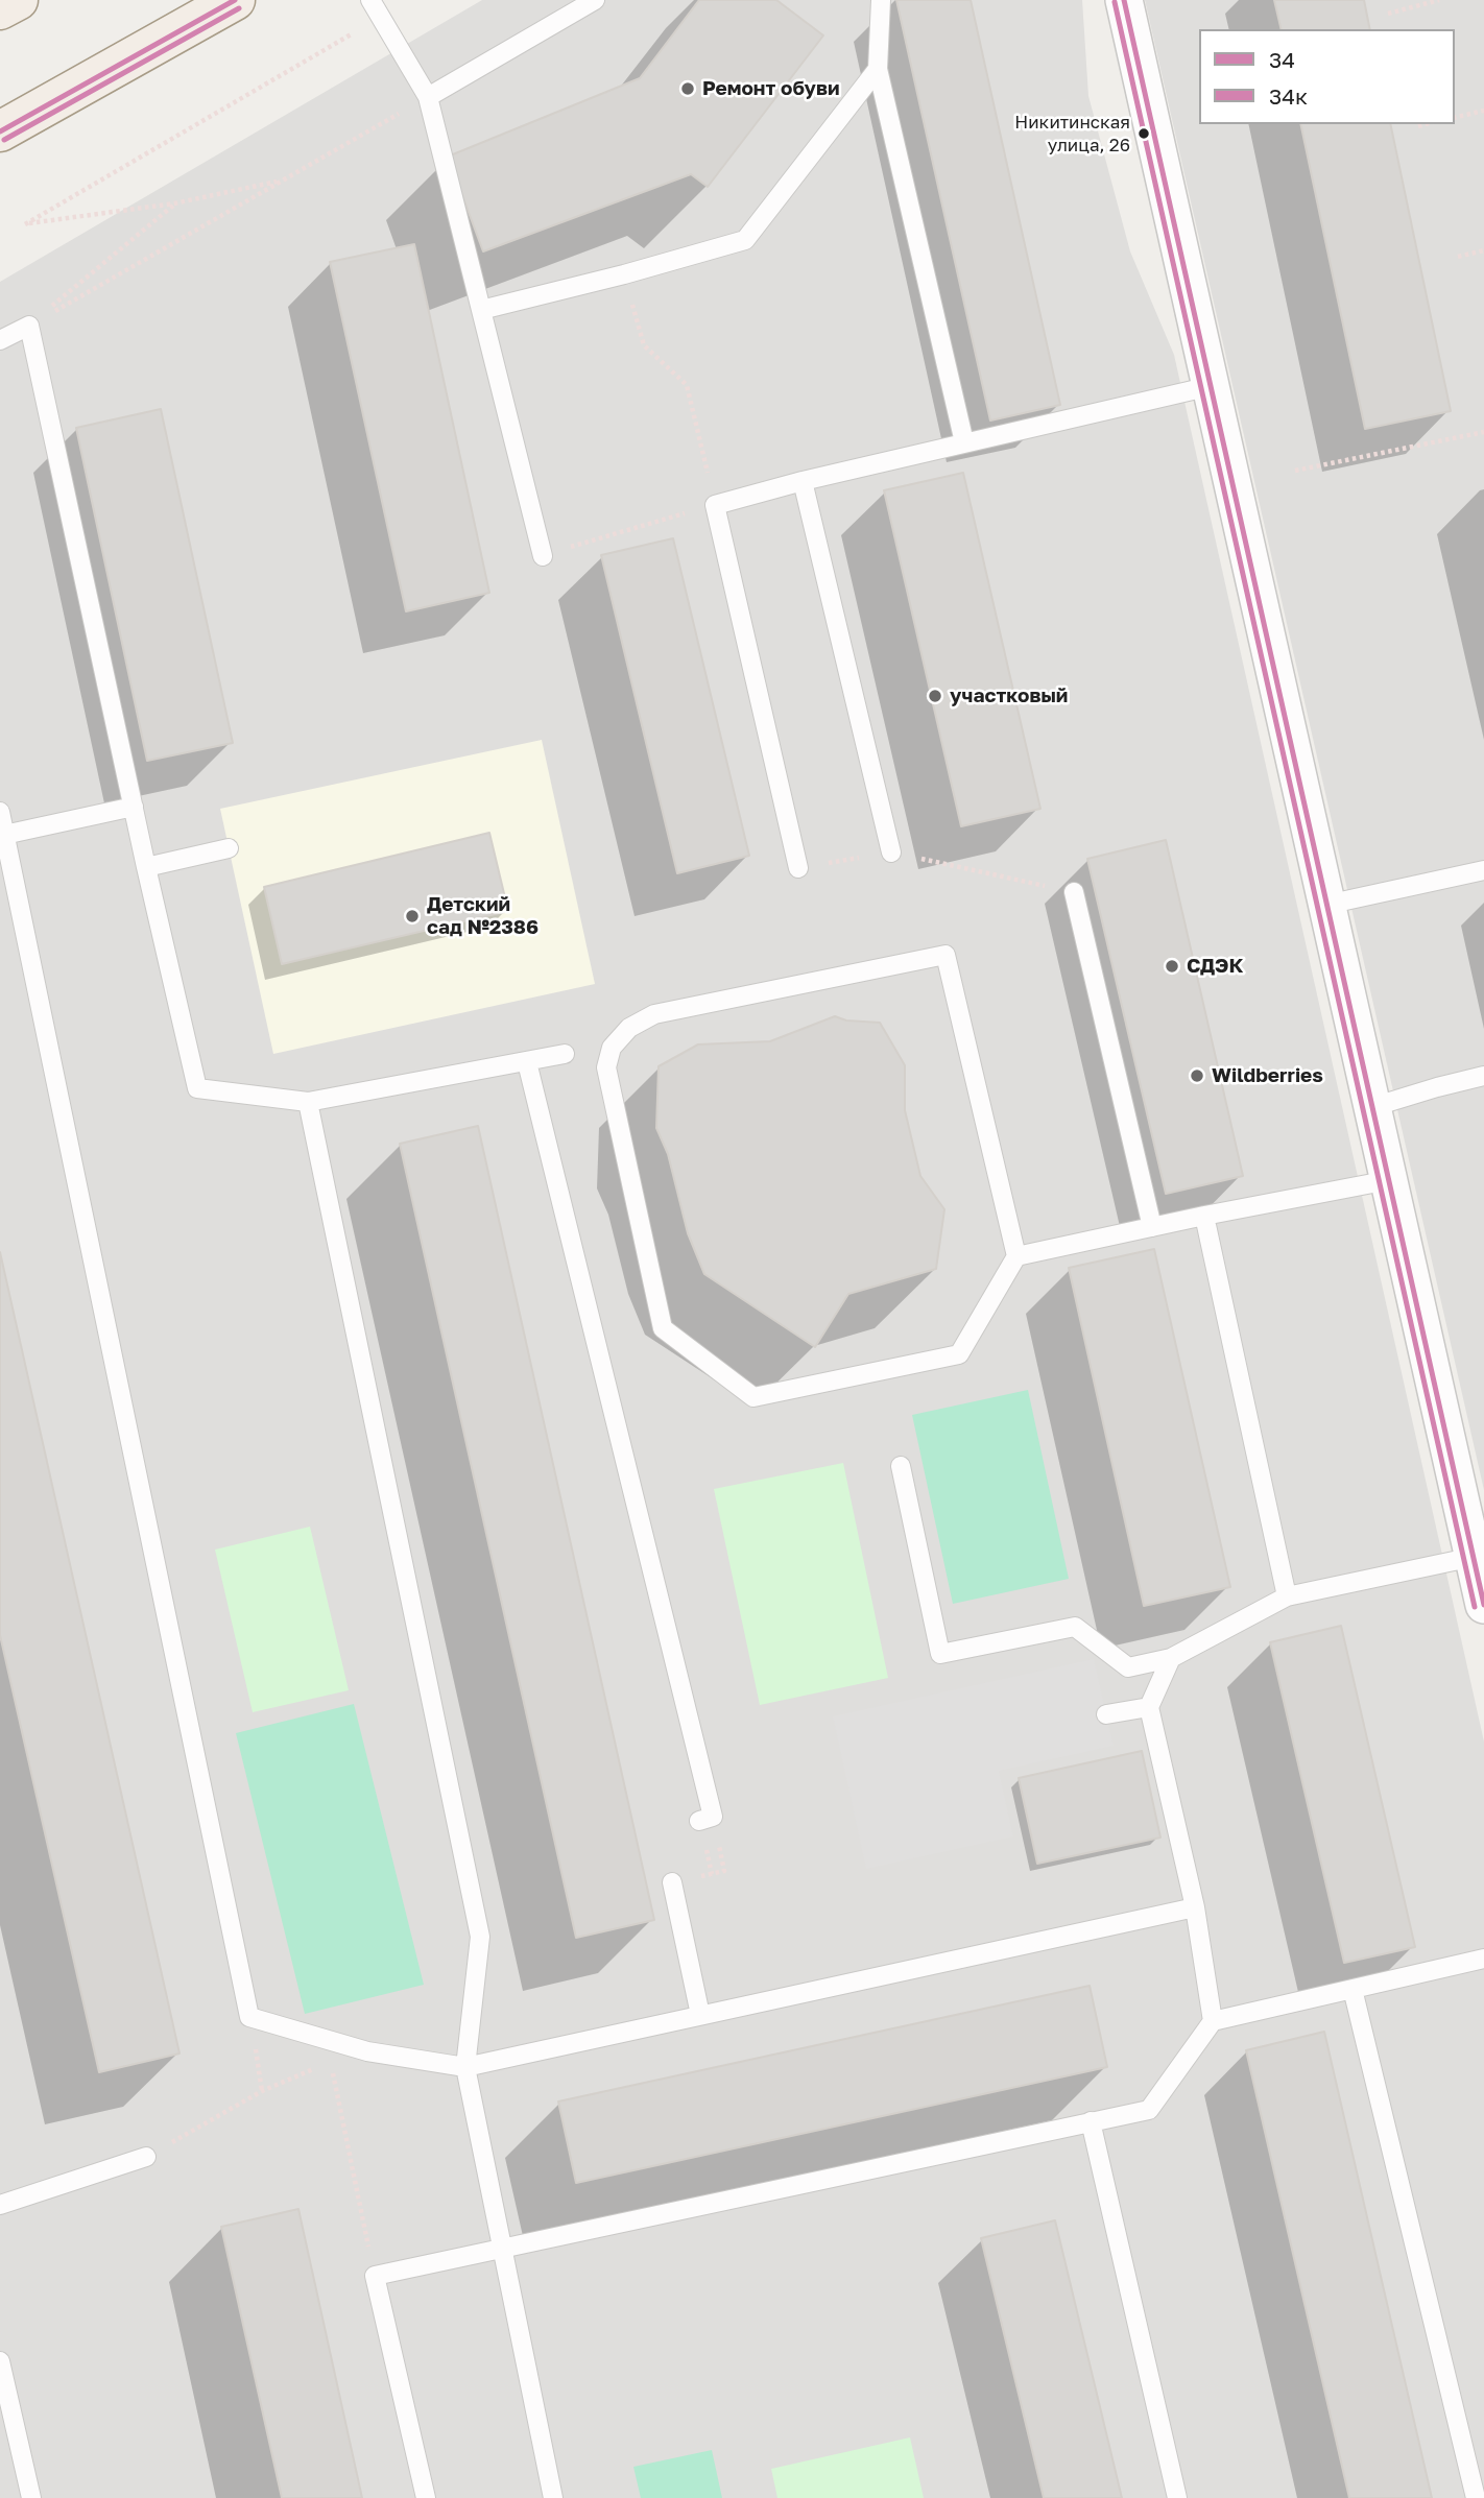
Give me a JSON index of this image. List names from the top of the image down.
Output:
{
  "places": [
    "Ремонт обуви",
    "Никитинская улица, 26",
    "участковый",
    "Детский сад №2386",
    "СДЭК",
    "Wildberries"
  ],
  "lines": ["transit line 34", "transit line 34к"],
  "legend": ["34", "34к"]
}
